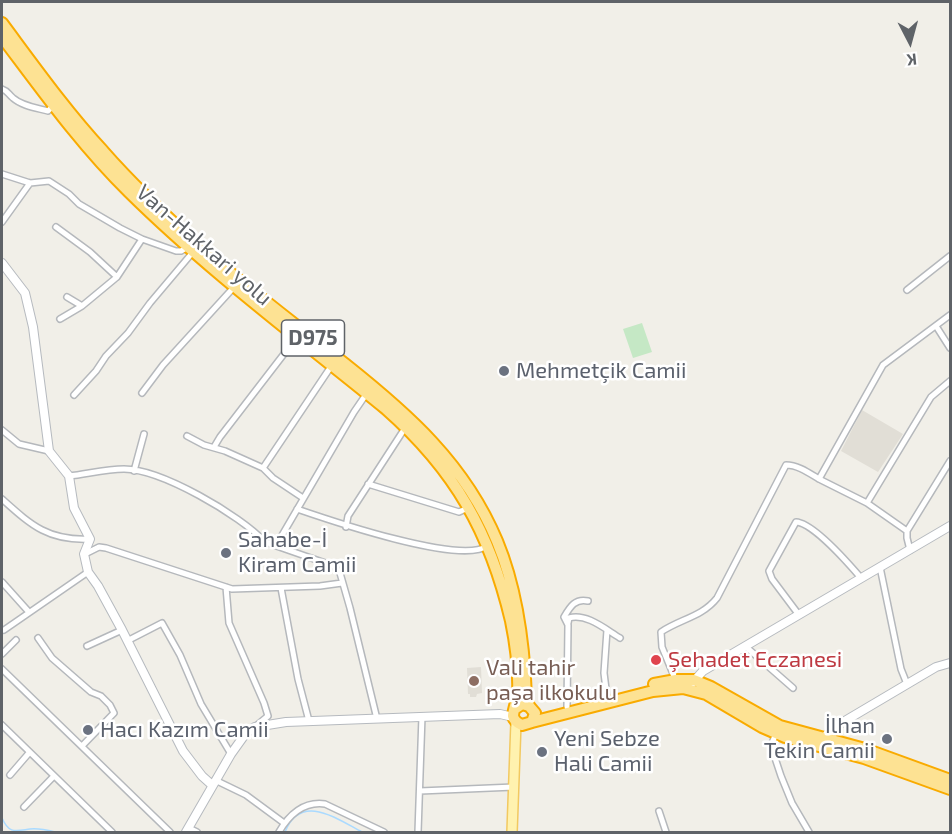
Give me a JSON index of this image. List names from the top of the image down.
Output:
{
  "streets": {
    "highway": ["Van-Hakkari yolu", "D975"]
  },
  "crossings": [
    ["Van-Hakkari yolu", "D975"]
  ],
  "places": [
    "Mehmetçik Camii",
    "Sahabe-İ Kiram Camii",
    "Şehadet Eczanesi",
    "Vali tahir paşa ilkokulu",
    "Hacı Kazım Camii",
    "İlhan Tekin Camii",
    "Yeni Sebze Hali Camii"
  ],
  "north": "bottom"
}
